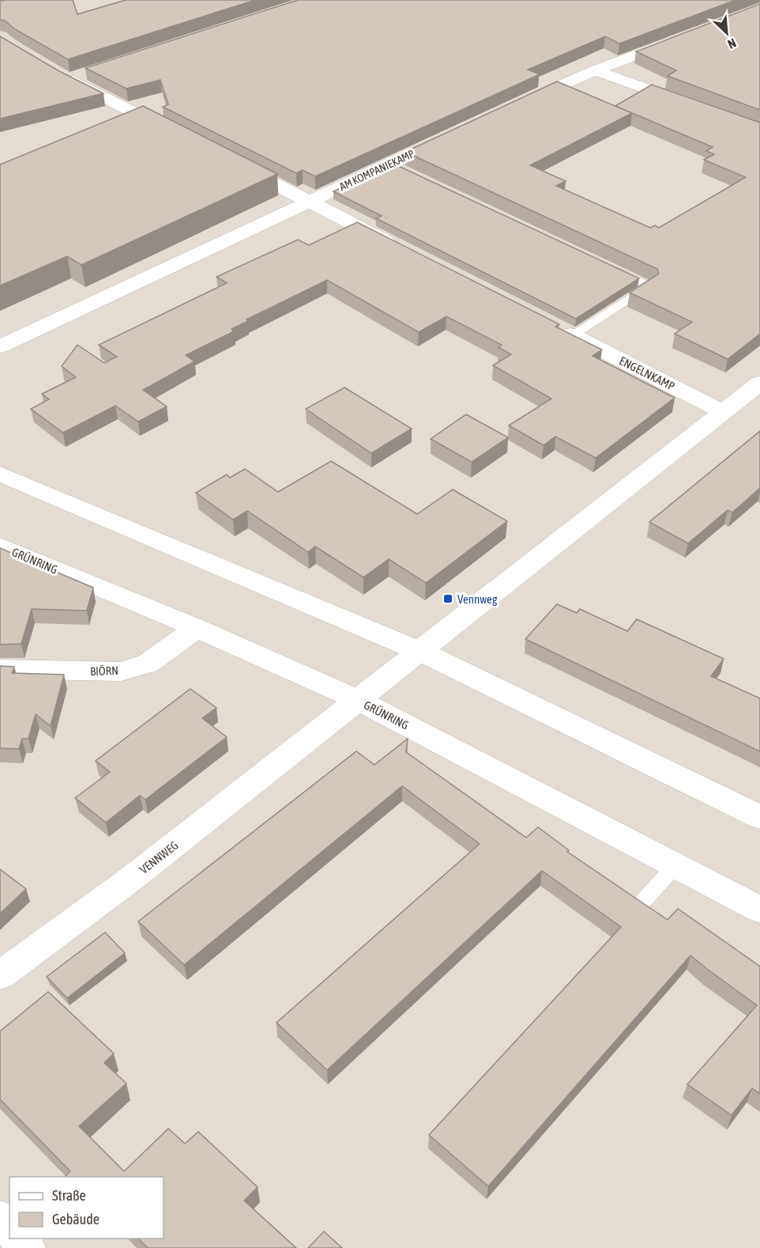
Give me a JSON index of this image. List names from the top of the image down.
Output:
{
  "streets": {
    "street": [
      "AM KOMPANIEKAMP",
      "ENGELNKAMP",
      "GRÜNRING",
      "BIÖRN",
      "VENNWEG"
    ]
  },
  "crossings": [
    ["ENGELNKAMP", "VENNWEG"],
    ["GRÜNRING", "BIÖRN"],
    ["GRÜNRING", "VENNWEG"]
  ],
  "places": {
    "transit": ["Vennweg"]
  },
  "legend": ["Straße", "Gebäude"],
  "north": "bottom right"
}
